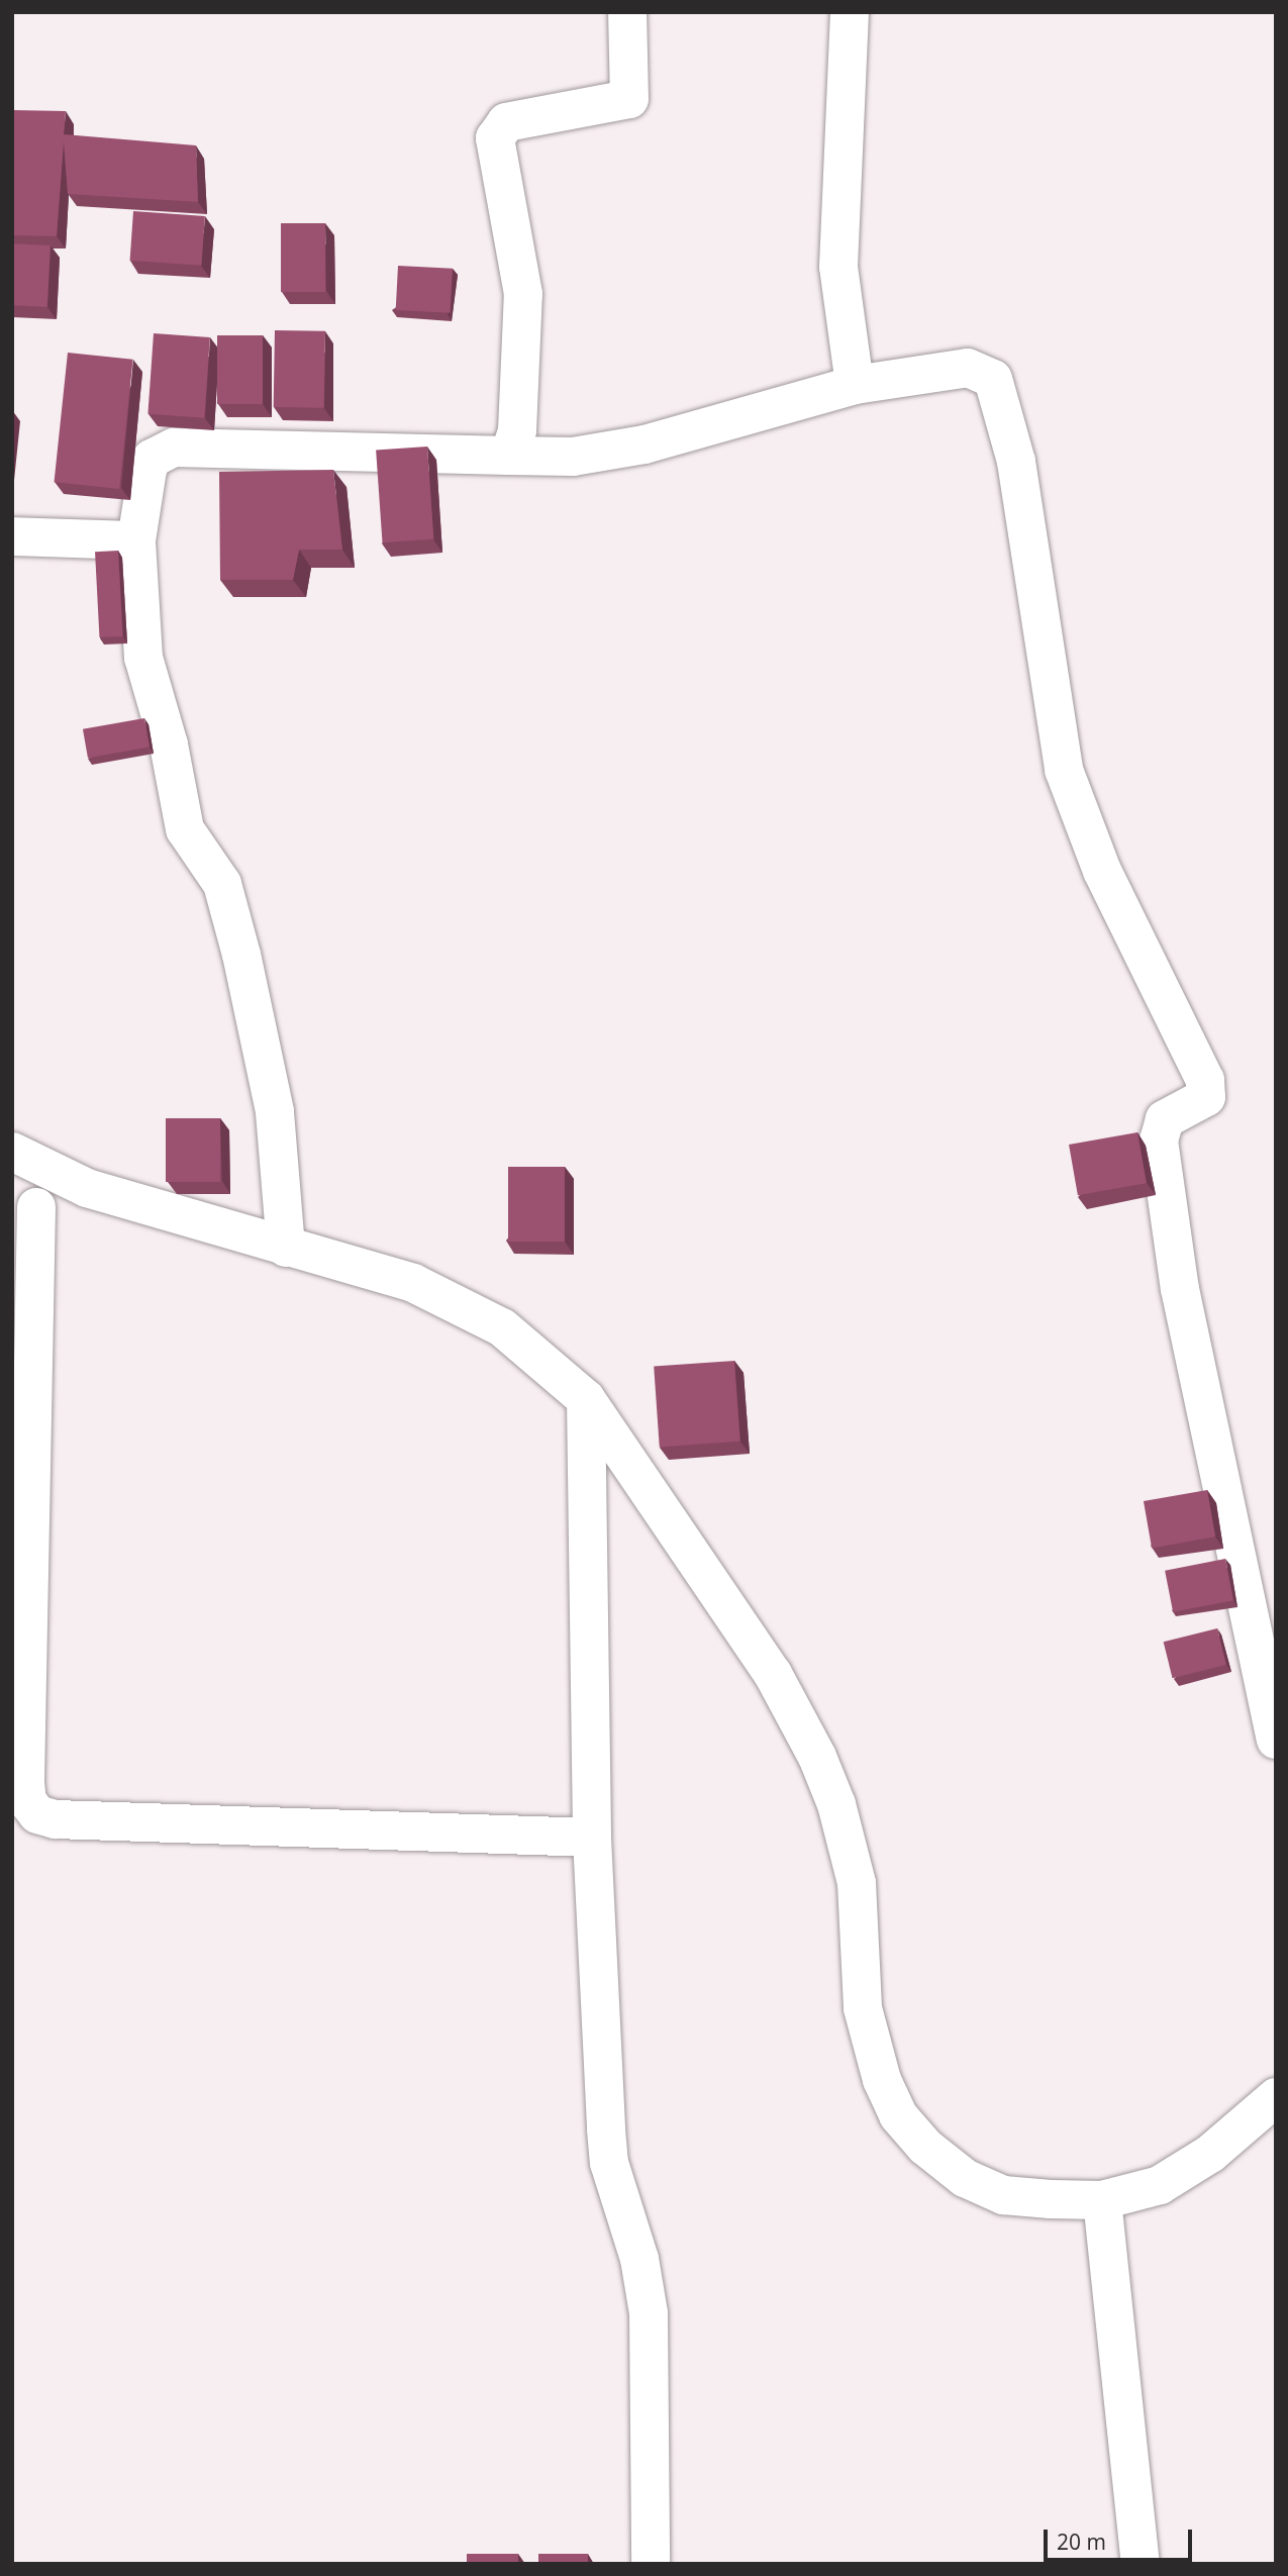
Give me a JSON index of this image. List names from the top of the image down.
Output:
{
  "scale_bar": "20 m"
}
